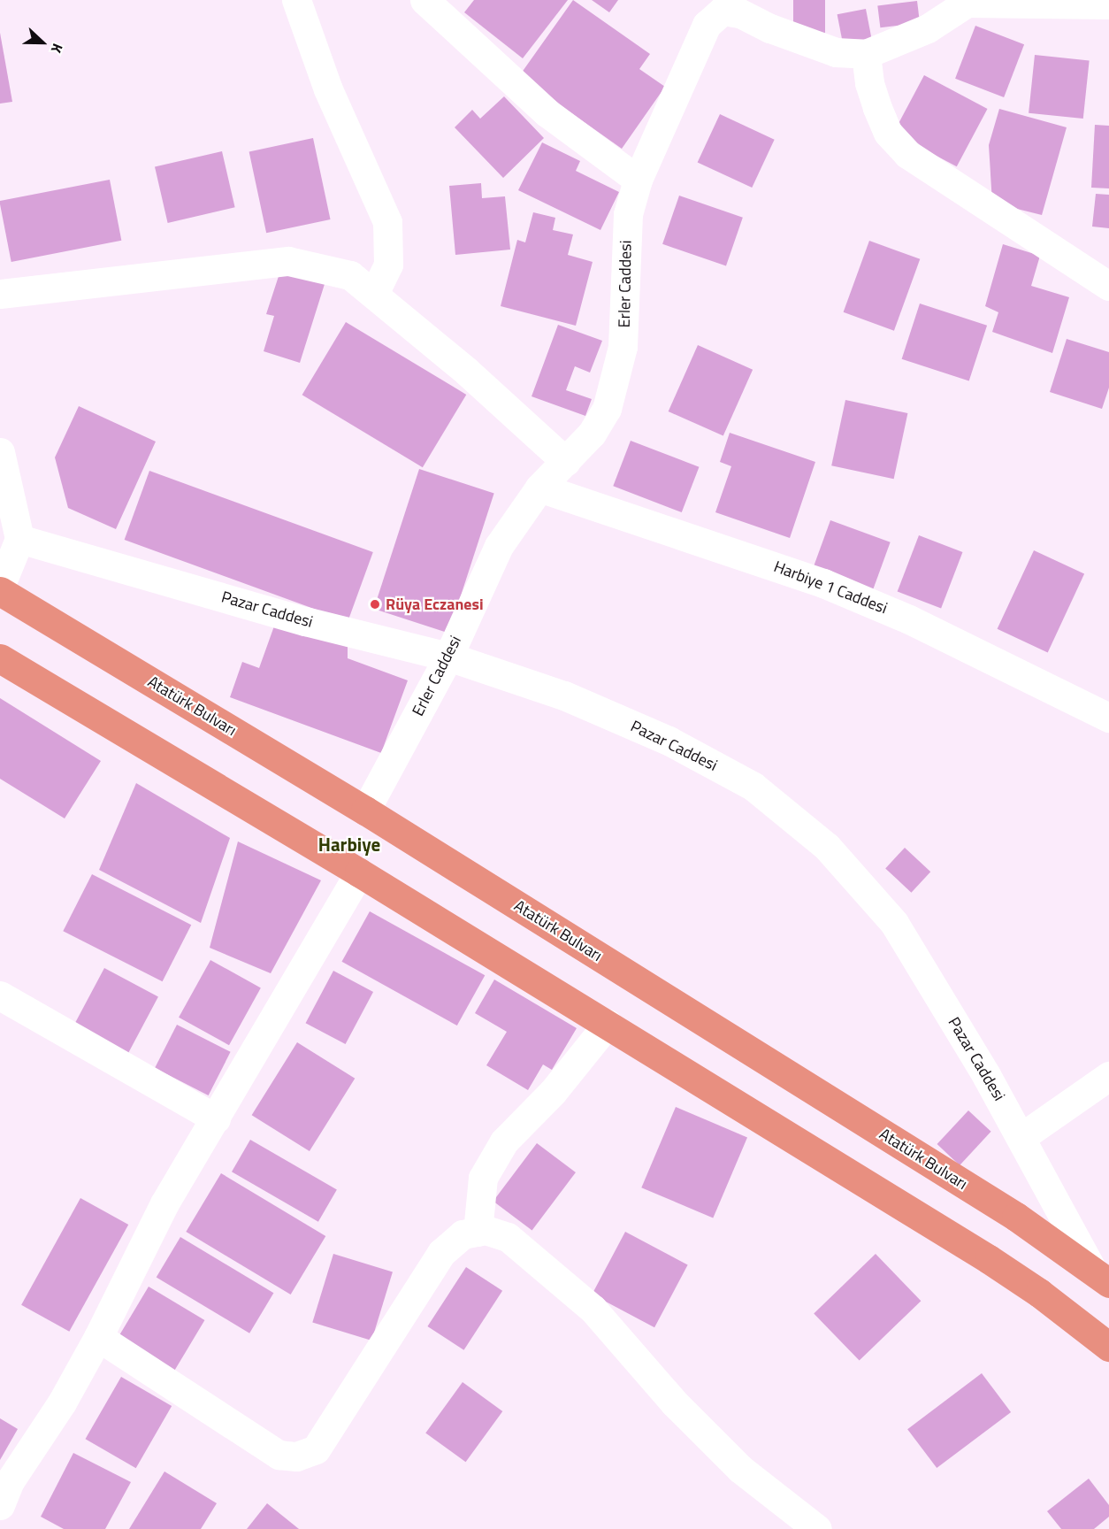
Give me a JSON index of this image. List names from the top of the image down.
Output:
{
  "streets": {
    "highway": ["Atatürk Bulvarı"],
    "street": ["Erler Caddesi", "Harbiye 1 Caddesi", "Pazar Caddesi"]
  },
  "crossings": [
    ["Erler Caddesi", "Harbiye 1 Caddesi"],
    ["Erler Caddesi", "Pazar Caddesi"],
    ["Erler Caddesi", "Atatürk Bulvarı"],
    ["Pazar Caddesi", "Atatürk Bulvarı"]
  ],
  "districts": ["Harbiye"],
  "places": ["Rüya Eczanesi"],
  "north": "right"
}
